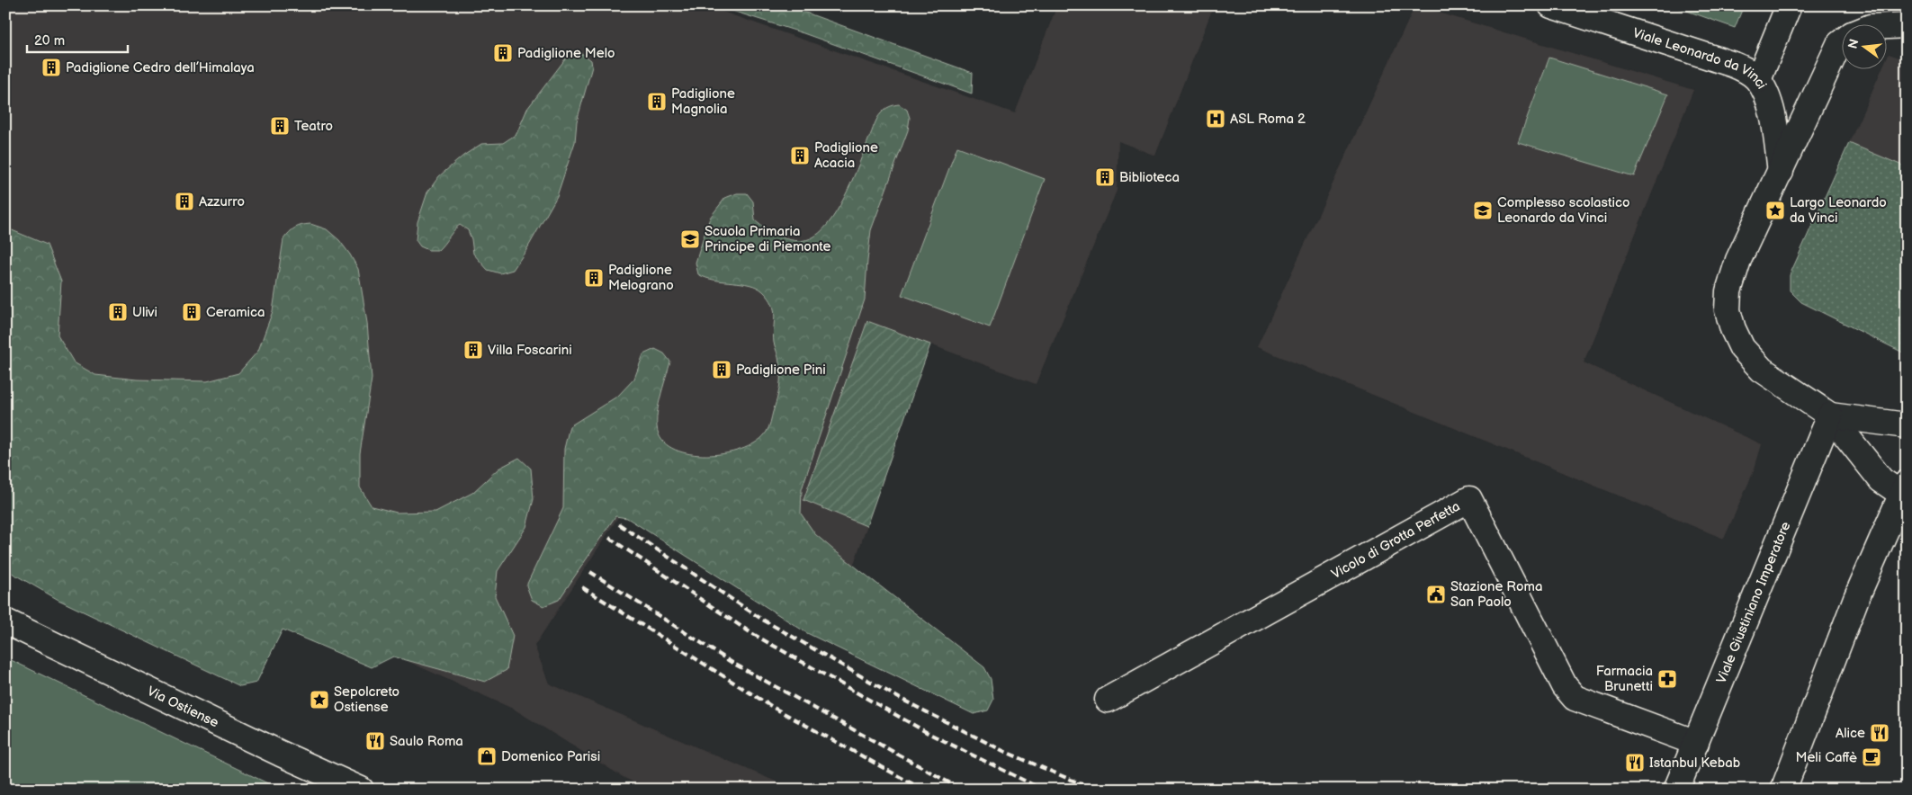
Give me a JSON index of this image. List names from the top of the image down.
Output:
{
  "streets": {
    "street": [
      "Viale Leonardo da Vinci",
      "Vicolo di Grotta Perfetta",
      "Viale Giustiniano Imperatore",
      "Via Ostiense"
    ]
  },
  "crossings": [
    ["Vicolo di Grotta Perfetta", "Viale Giustiniano Imperatore"]
  ],
  "places": {
    "building": [
      "Padiglione Melo",
      "Padiglione Cedro dell’Himalaya",
      "Padiglione Magnolia",
      "Teatro",
      "Padiglione Acacia",
      "Biblioteca",
      "Azzurro",
      "Padiglione Melograno",
      "Ulivi",
      "Ceramica",
      "Villa Foscarini",
      "Padiglione Pini"
    ],
    "hospital": ["ASL Roma 2"],
    "school or university": ["Complesso scolastico Leonardo da Vinci", "Scuola Primaria Principe di Piemonte"],
    "place": ["Largo Leonardo da Vinci", "Sepolcreto Ostiense"],
    "public building": ["Stazione Roma San Paolo"],
    "pharmacy": ["Farmacia Brunetti"],
    "restaurant": ["Alice", "Saulo Roma", "Istanbul Kebab"],
    "shop": ["Domenico Parisi"],
    "cafe": ["Meli Caffè"]
  },
  "scale_bar": "20 m",
  "north": "left"
}
